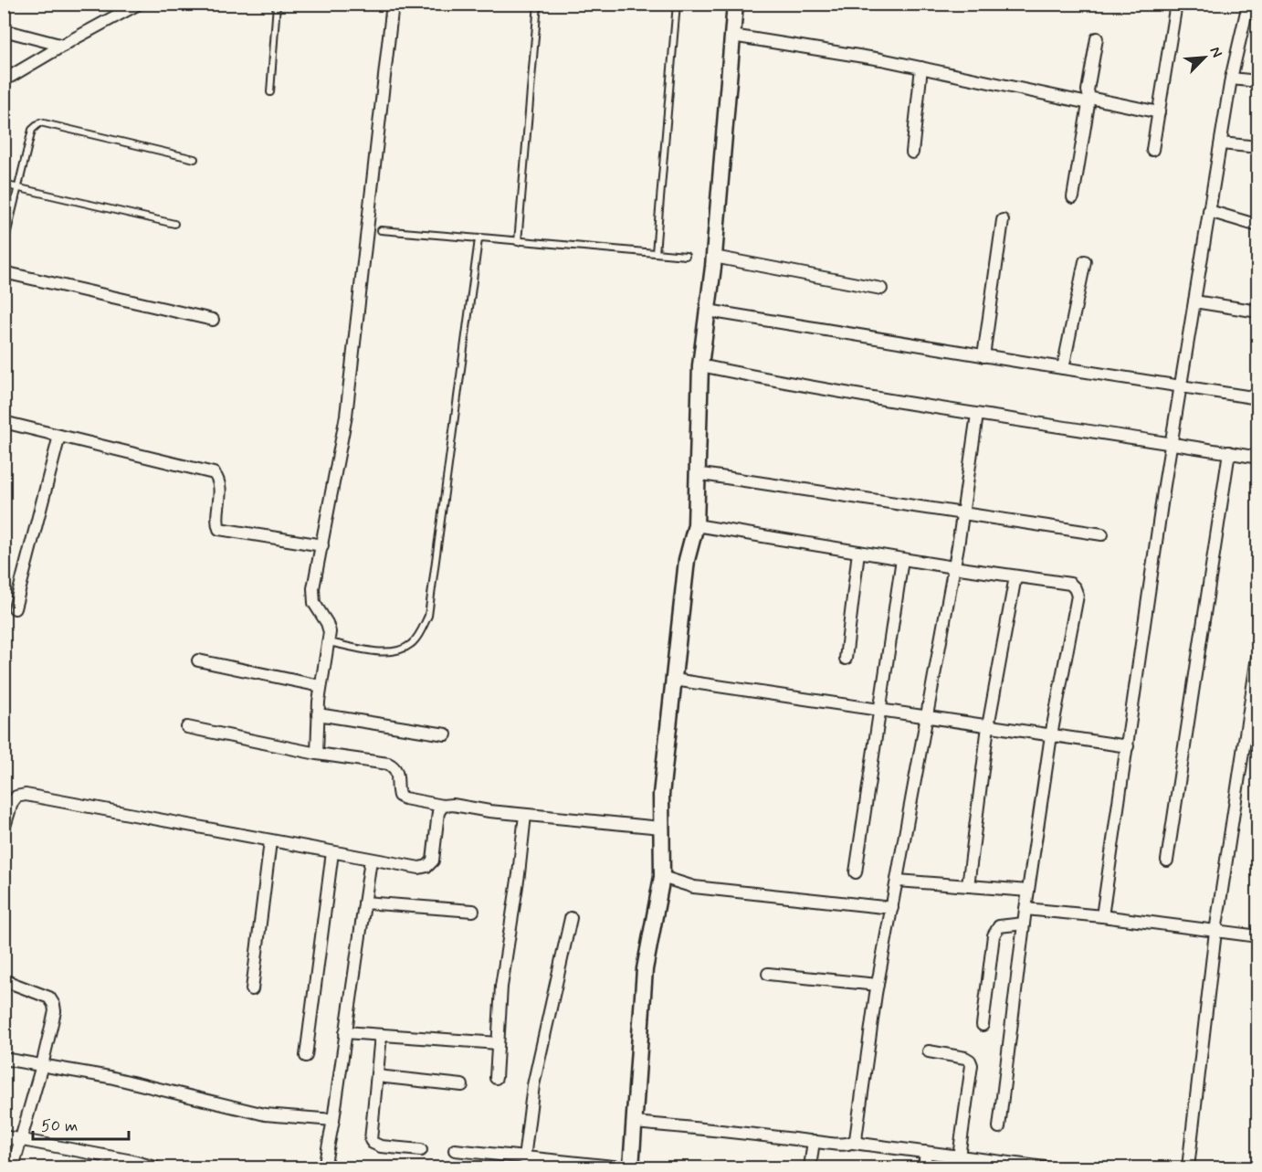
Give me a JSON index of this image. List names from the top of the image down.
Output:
{
  "scale_bar": "50 m",
  "north": "top right"
}
